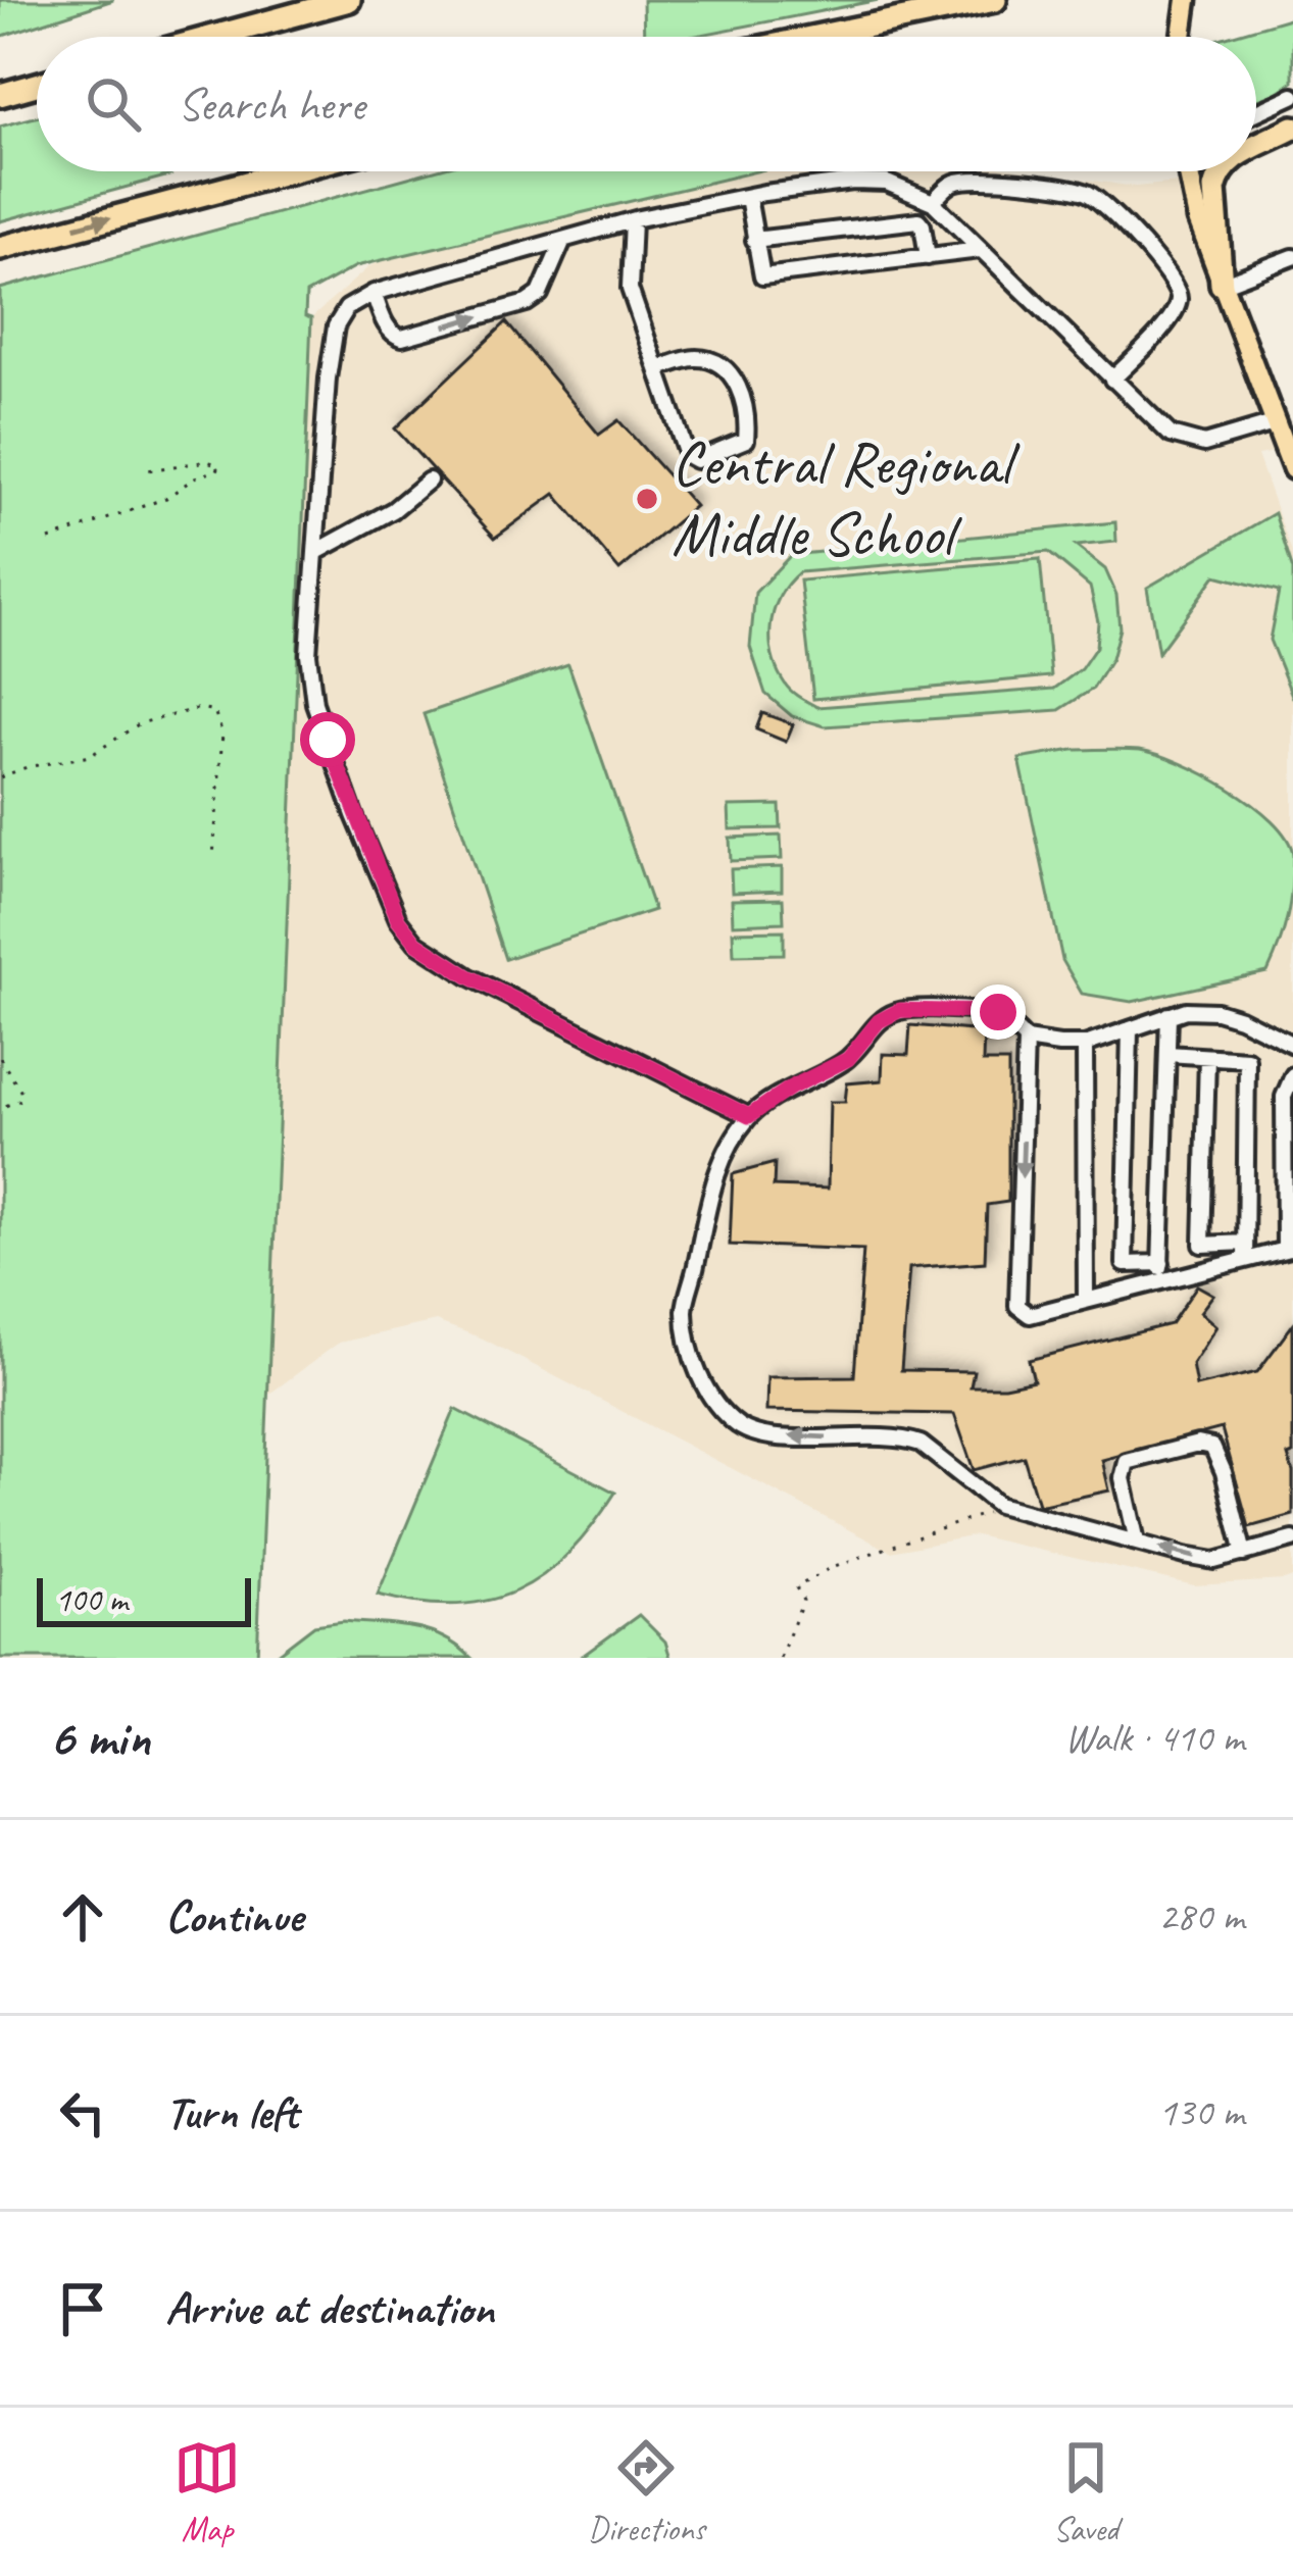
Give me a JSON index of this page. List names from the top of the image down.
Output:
{
  "places": ["Central Regional Middle School"],
  "scale_bar": "100 m",
  "page": {
    "search": "Search here",
    "scale": "100 m",
    "heading": ["6 min", "Walk · 410 m"],
    "list": [
      ["Continue", "280 m"],
      ["Turn left", "130 m"],
      "Arrive at destination"
    ],
    "nav": ["Map", "Directions", "Saved"]
  }
}
